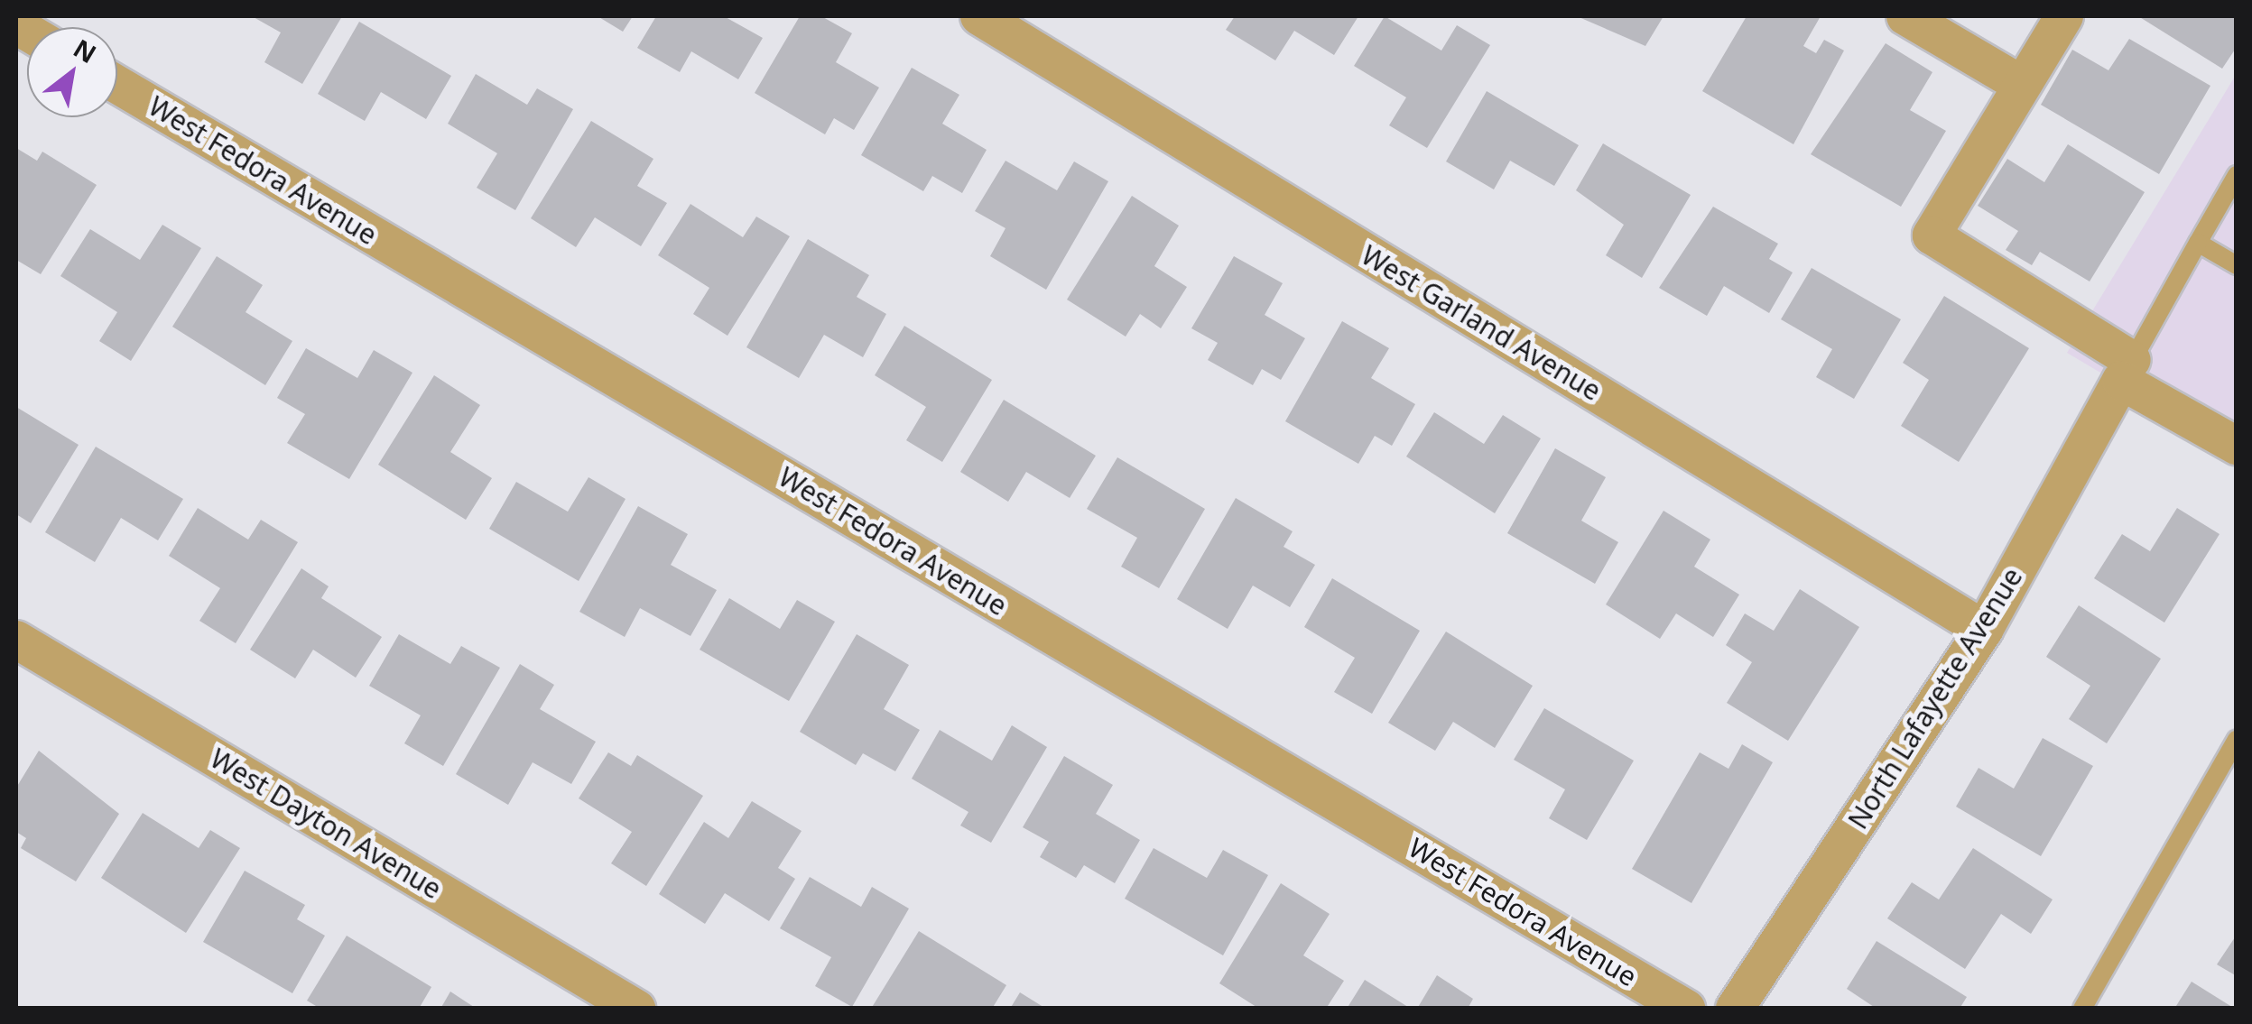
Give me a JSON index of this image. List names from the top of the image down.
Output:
{
  "streets": {
    "street": [
      "West Fedora Avenue",
      "West Garland Avenue",
      "North Lafayette Avenue",
      "West Dayton Avenue"
    ]
  },
  "crossings": [
    ["West Garland Avenue", "North Lafayette Avenue"]
  ],
  "north": "top right"
}
